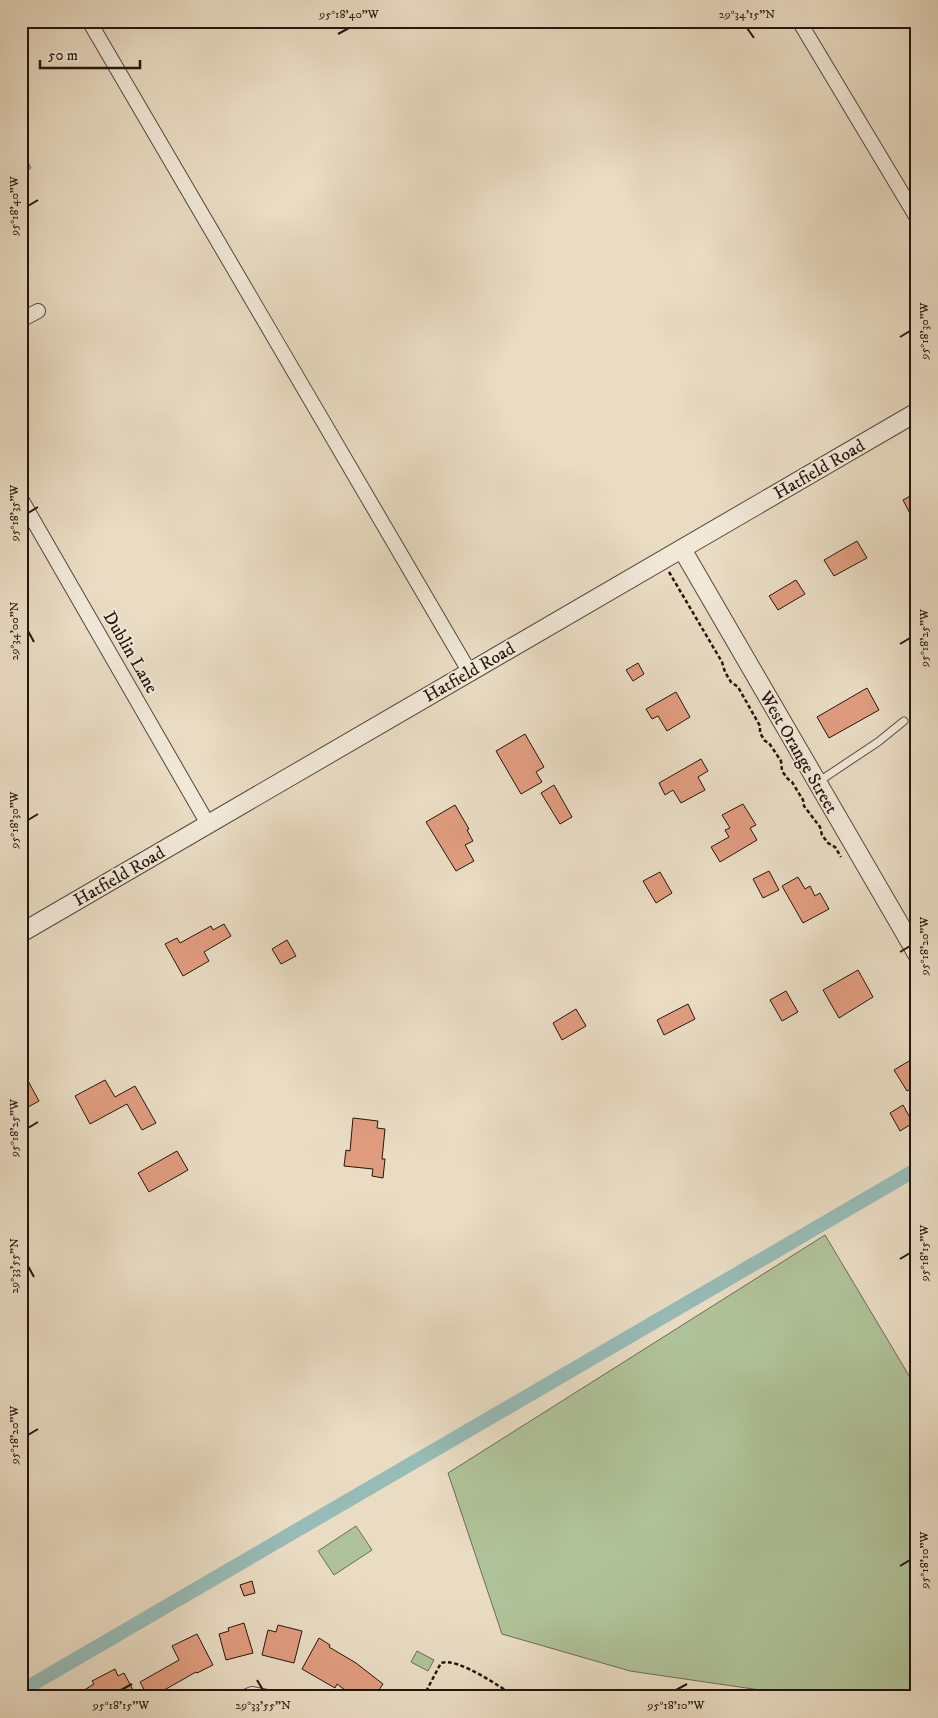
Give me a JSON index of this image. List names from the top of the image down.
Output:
{
  "streets": {
    "street": ["Hatfield Road", "Dublin Lane", "West Orange Street"]
  },
  "crossings": [
    ["Hatfield Road", "Dublin Lane"],
    ["Hatfield Road", "West Orange Street"]
  ],
  "scale_bar": "50 m",
  "coordinates": [
    "95°18'40\"W",
    "29°34'15\"N",
    "95°18'30\"W",
    "95°18'35\"W",
    "29°34'00\"N",
    "95°18'25\"W",
    "95°18'20\"W",
    "95°18'15\"W",
    "29°33'55\"N",
    "95°18'10\"W"
  ]
}
